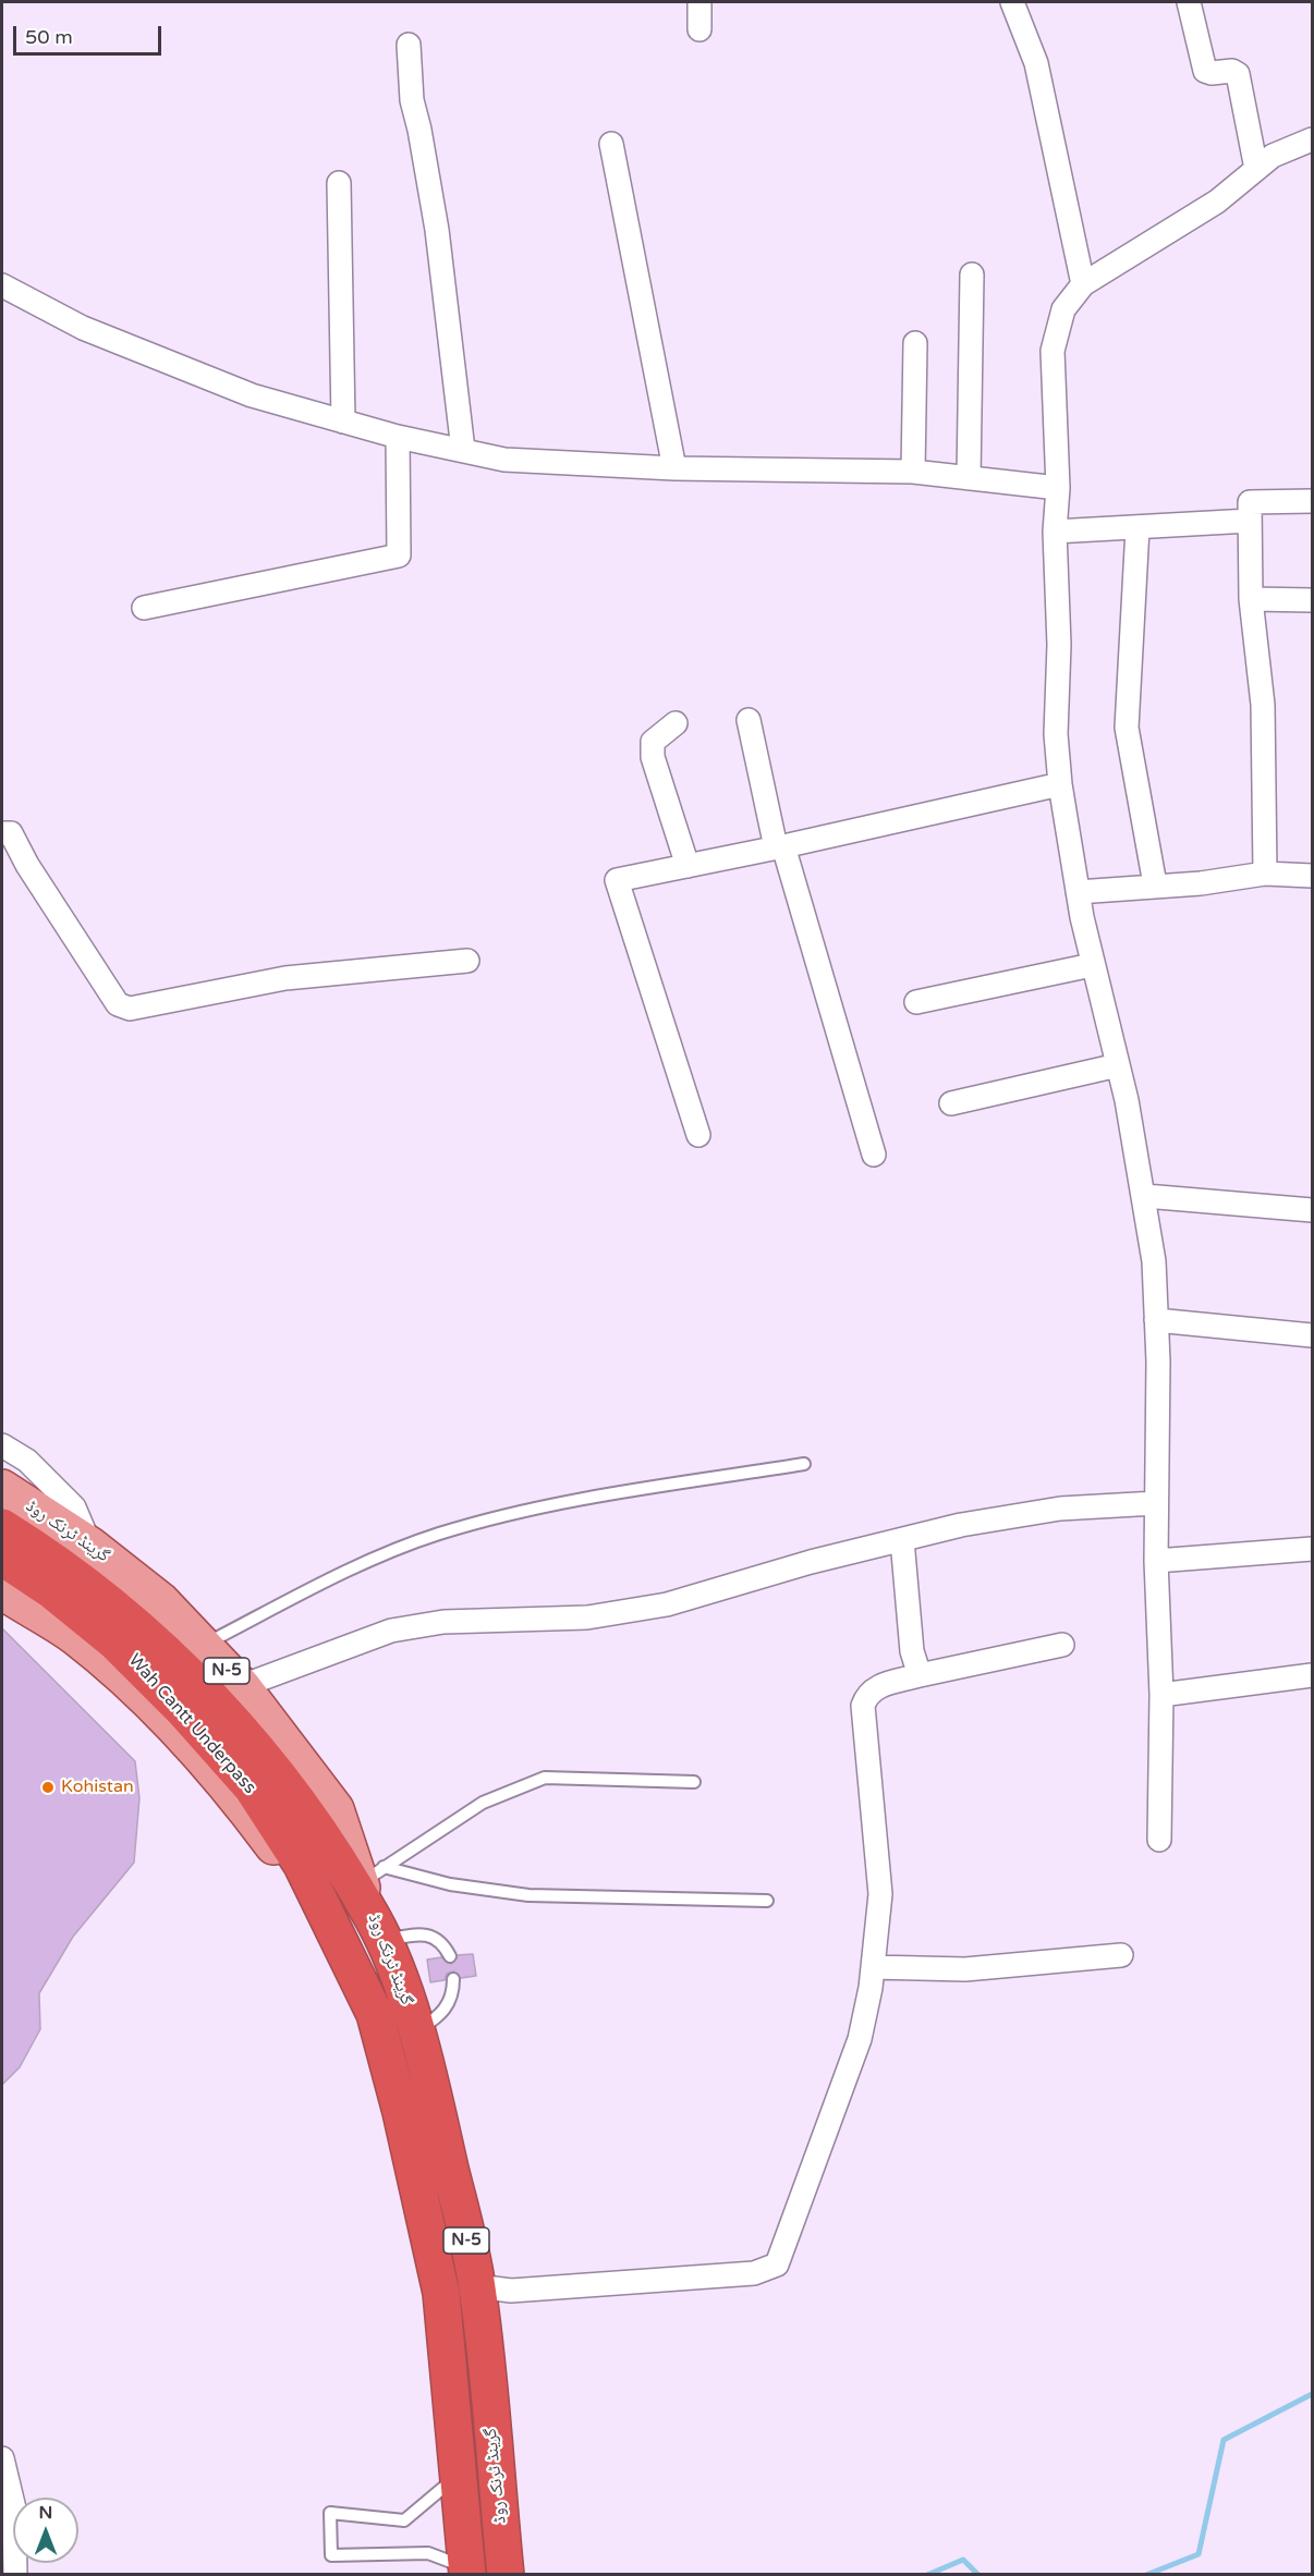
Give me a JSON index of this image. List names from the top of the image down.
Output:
{
  "streets": {
    "highway": ["گرینڈ ٹرنک روڈ", "N-5", "Wah Cantt Underpass"]
  },
  "crossings": [
    ["گرینڈ ٹرنک روڈ", "Wah Cantt Underpass"]
  ],
  "places": ["Kohistan"],
  "scale_bar": "50 m",
  "north": "top"
}
